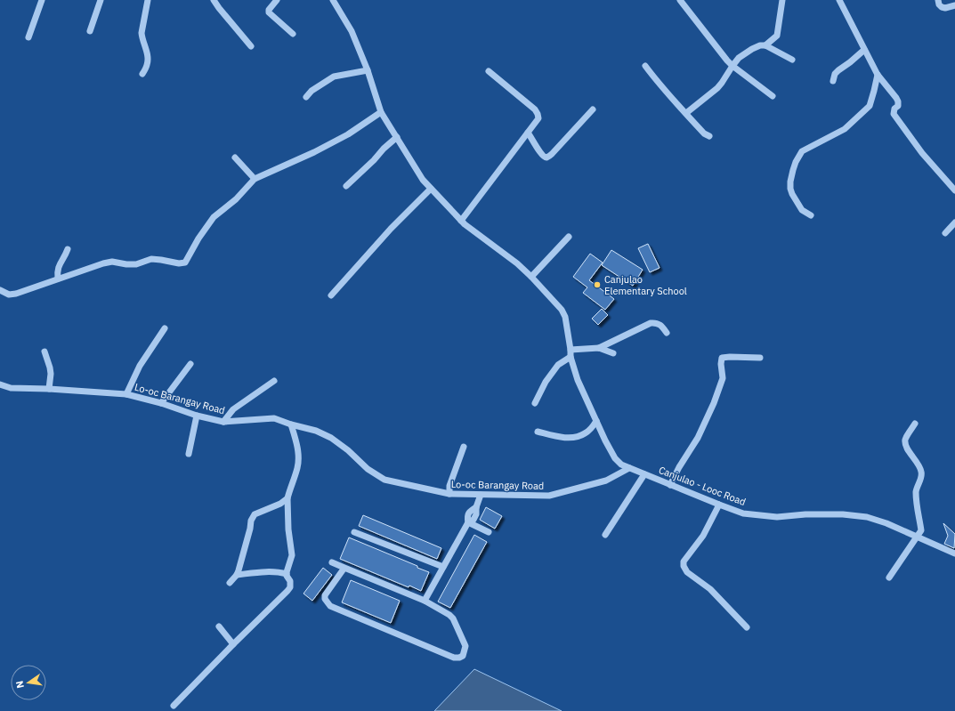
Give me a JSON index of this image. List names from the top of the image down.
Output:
{
  "streets": {
    "street": ["Lo-oc Barangay Road", "Canjulao - Looc Road"]
  },
  "crossings": [
    ["Lo-oc Barangay Road", "Canjulao - Looc Road"]
  ],
  "places": ["Canjulao Elementary School"],
  "north": "left"
}
